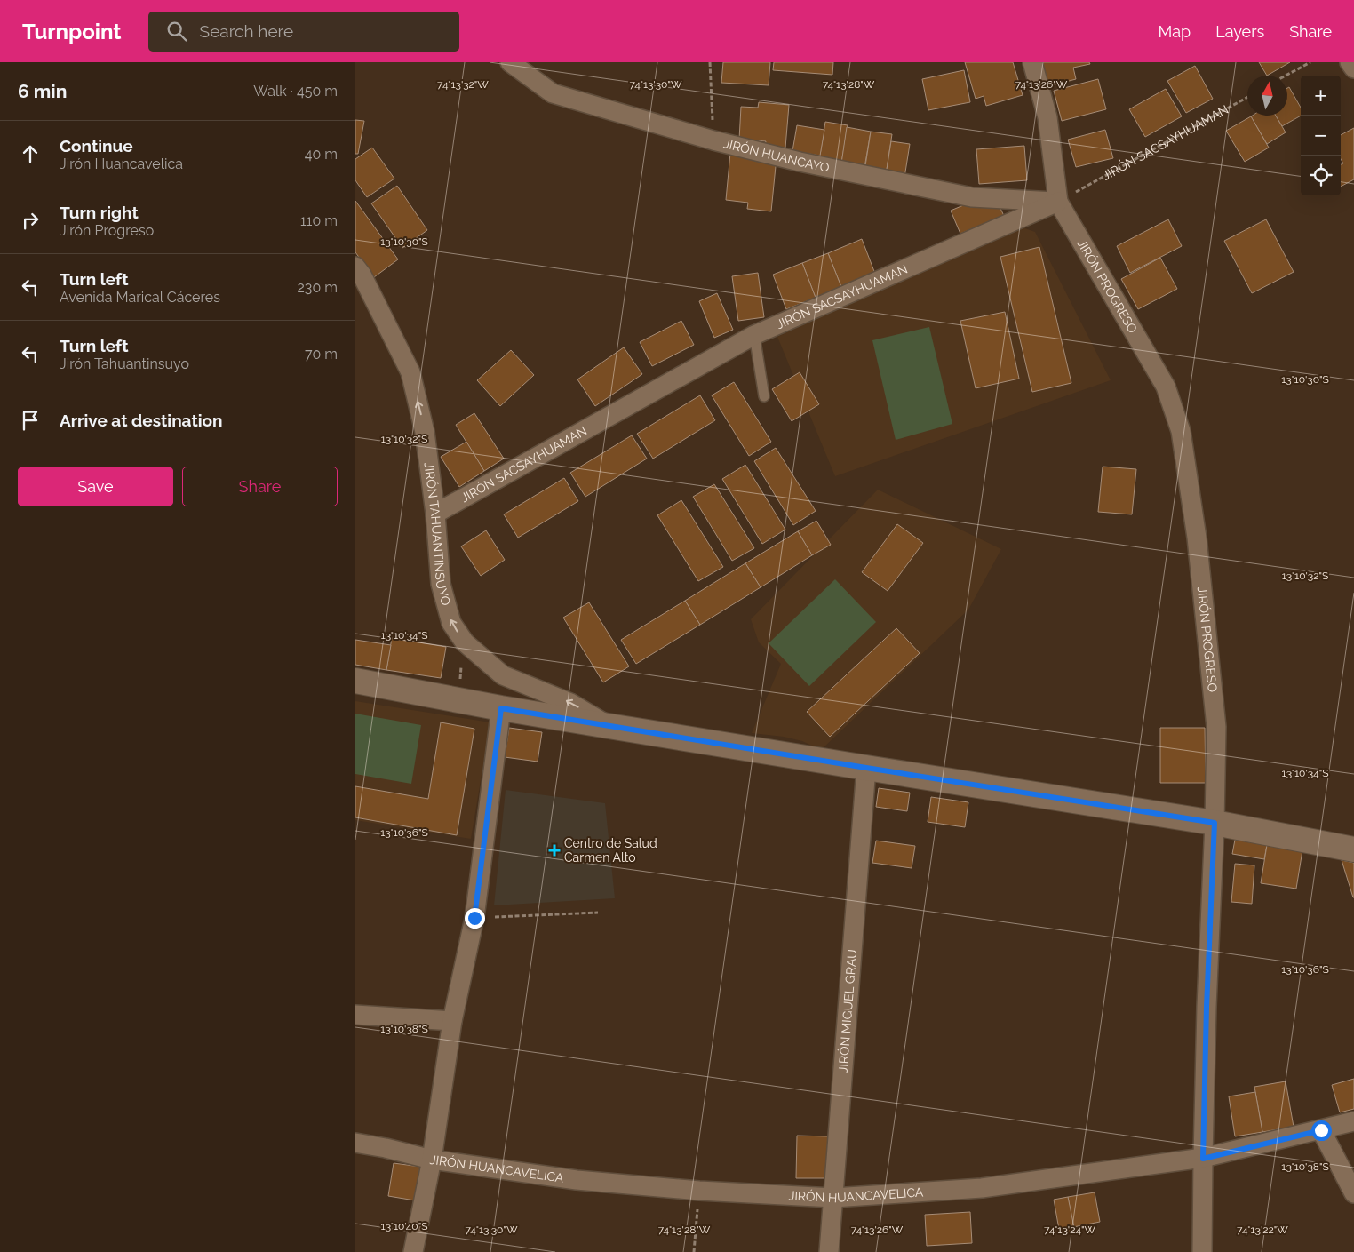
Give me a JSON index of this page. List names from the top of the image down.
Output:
{
  "streets": {
    "street": [
      "JIRÓN SACSAYHUAMAN",
      "JIRÓN HUANCAYO",
      "JIRÓN PROGRESO",
      "JIRÓN TAHUANTINSUYO",
      "JIRÓN MIGUEL GRAU",
      "JIRÓN HUANCAVELICA"
    ]
  },
  "crossings": [
    ["JIRÓN SACSAYHUAMAN", "JIRÓN HUANCAYO"],
    ["JIRÓN SACSAYHUAMAN", "JIRÓN PROGRESO"],
    ["JIRÓN SACSAYHUAMAN", "JIRÓN TAHUANTINSUYO"],
    ["JIRÓN HUANCAYO", "JIRÓN PROGRESO"],
    ["JIRÓN PROGRESO", "JIRÓN HUANCAVELICA"],
    ["JIRÓN MIGUEL GRAU", "JIRÓN HUANCAVELICA"]
  ],
  "one_way": ["JIRÓN TAHUANTINSUYO"],
  "places": {
    "health": ["Centro de Salud Carmen Alto"]
  },
  "north": "top",
  "page": {
    "header": "Turnpoint",
    "search": "Search here",
    "nav": ["Map", "Layers", "Share"],
    "heading": ["6 min", "Walk · 450 m"],
    "map_buttons": ["+", "−"],
    "list": [
      ["Continue", "Jirón Huancavelica", "40 m"],
      ["Turn right", "Jirón Progreso", "110 m"],
      ["Turn left", "Avenida Marical Cáceres", "230 m"],
      ["Turn left", "Jirón Tahuantinsuyo", "70 m"],
      "Arrive at destination"
    ],
    "buttons": ["Save", "Share"]
  },
  "coordinates": [
    "74°13'32\"W",
    "74°13'30\"W",
    "74°13'28\"W",
    "74°13'26\"W",
    "13°10'30\"S",
    "13°10'32\"S",
    "13°10'34\"S",
    "13°10'36\"S",
    "13°10'38\"S",
    "13°10'40\"S",
    "74°13'24\"W",
    "74°13'22\"W"
  ]
}
